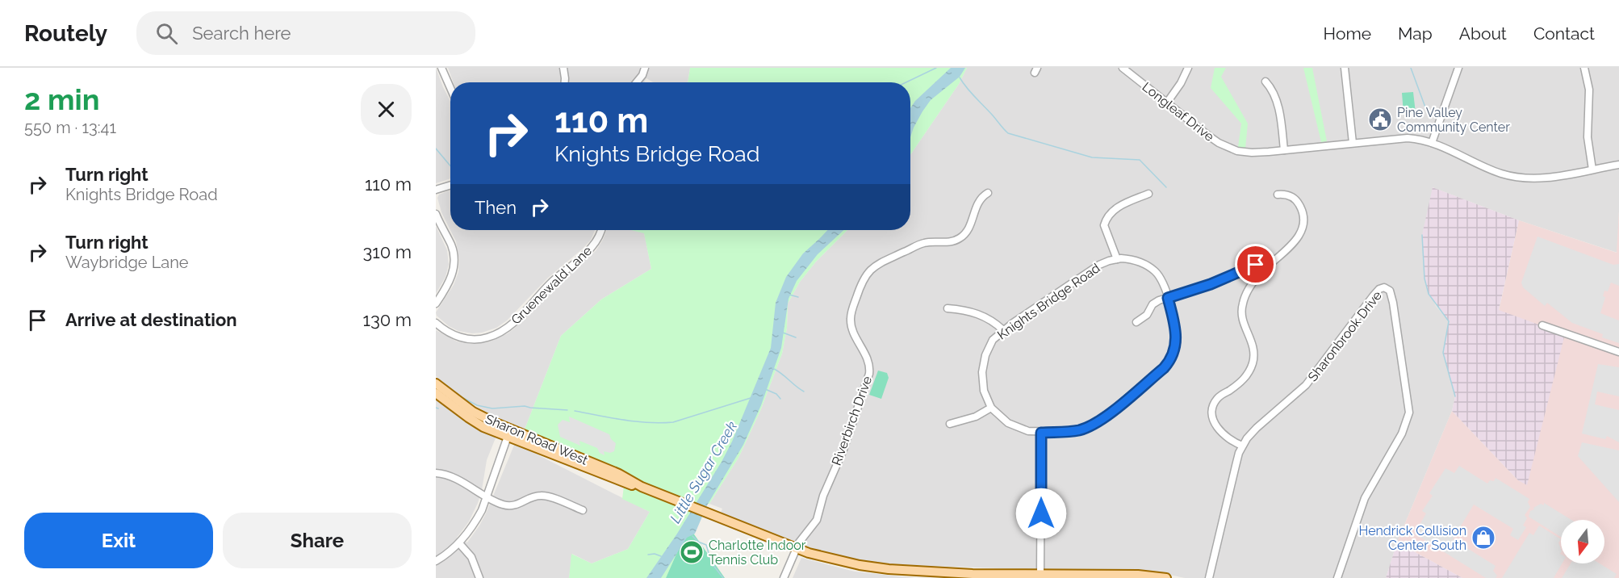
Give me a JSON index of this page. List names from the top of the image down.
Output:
{
  "streets": {
    "main road": ["Sharon Road West"],
    "street": [
      "Longleaf Drive",
      "Gruenewald Lane",
      "Knights Bridge Road",
      "Sharonbrook Drive",
      "Riverbirch Drive"
    ]
  },
  "crossings": [
    ["Riverbirch Drive", "Sharon Road West"]
  ],
  "water": ["Little Sugar Creek"],
  "places": {
    "public building": ["Pine Valley Community Center"],
    "shop": ["Hendrick Collision Center South"],
    "sports": ["Charlotte Indoor Tennis Club"]
  },
  "north": "bottom",
  "page": {
    "header": "Routely",
    "search": "Search here",
    "nav": [
      "Home",
      "Map",
      "About",
      "Contact"
    ],
    "heading": ["2 min", "550 m · 13:41"],
    "turn": ["110 m", "Knights Bridge Road"],
    "list": [
      {
        "name": "Turn right",
        "note": "Knights Bridge Road",
        "value": "110 m"
      },
      {
        "name": "Turn right",
        "note": "Waybridge Lane",
        "value": "310 m"
      },
      {
        "name": "Arrive at destination",
        "value": "130 m"
      }
    ],
    "then": "Then",
    "buttons": ["Exit", "Share"]
  }
}
